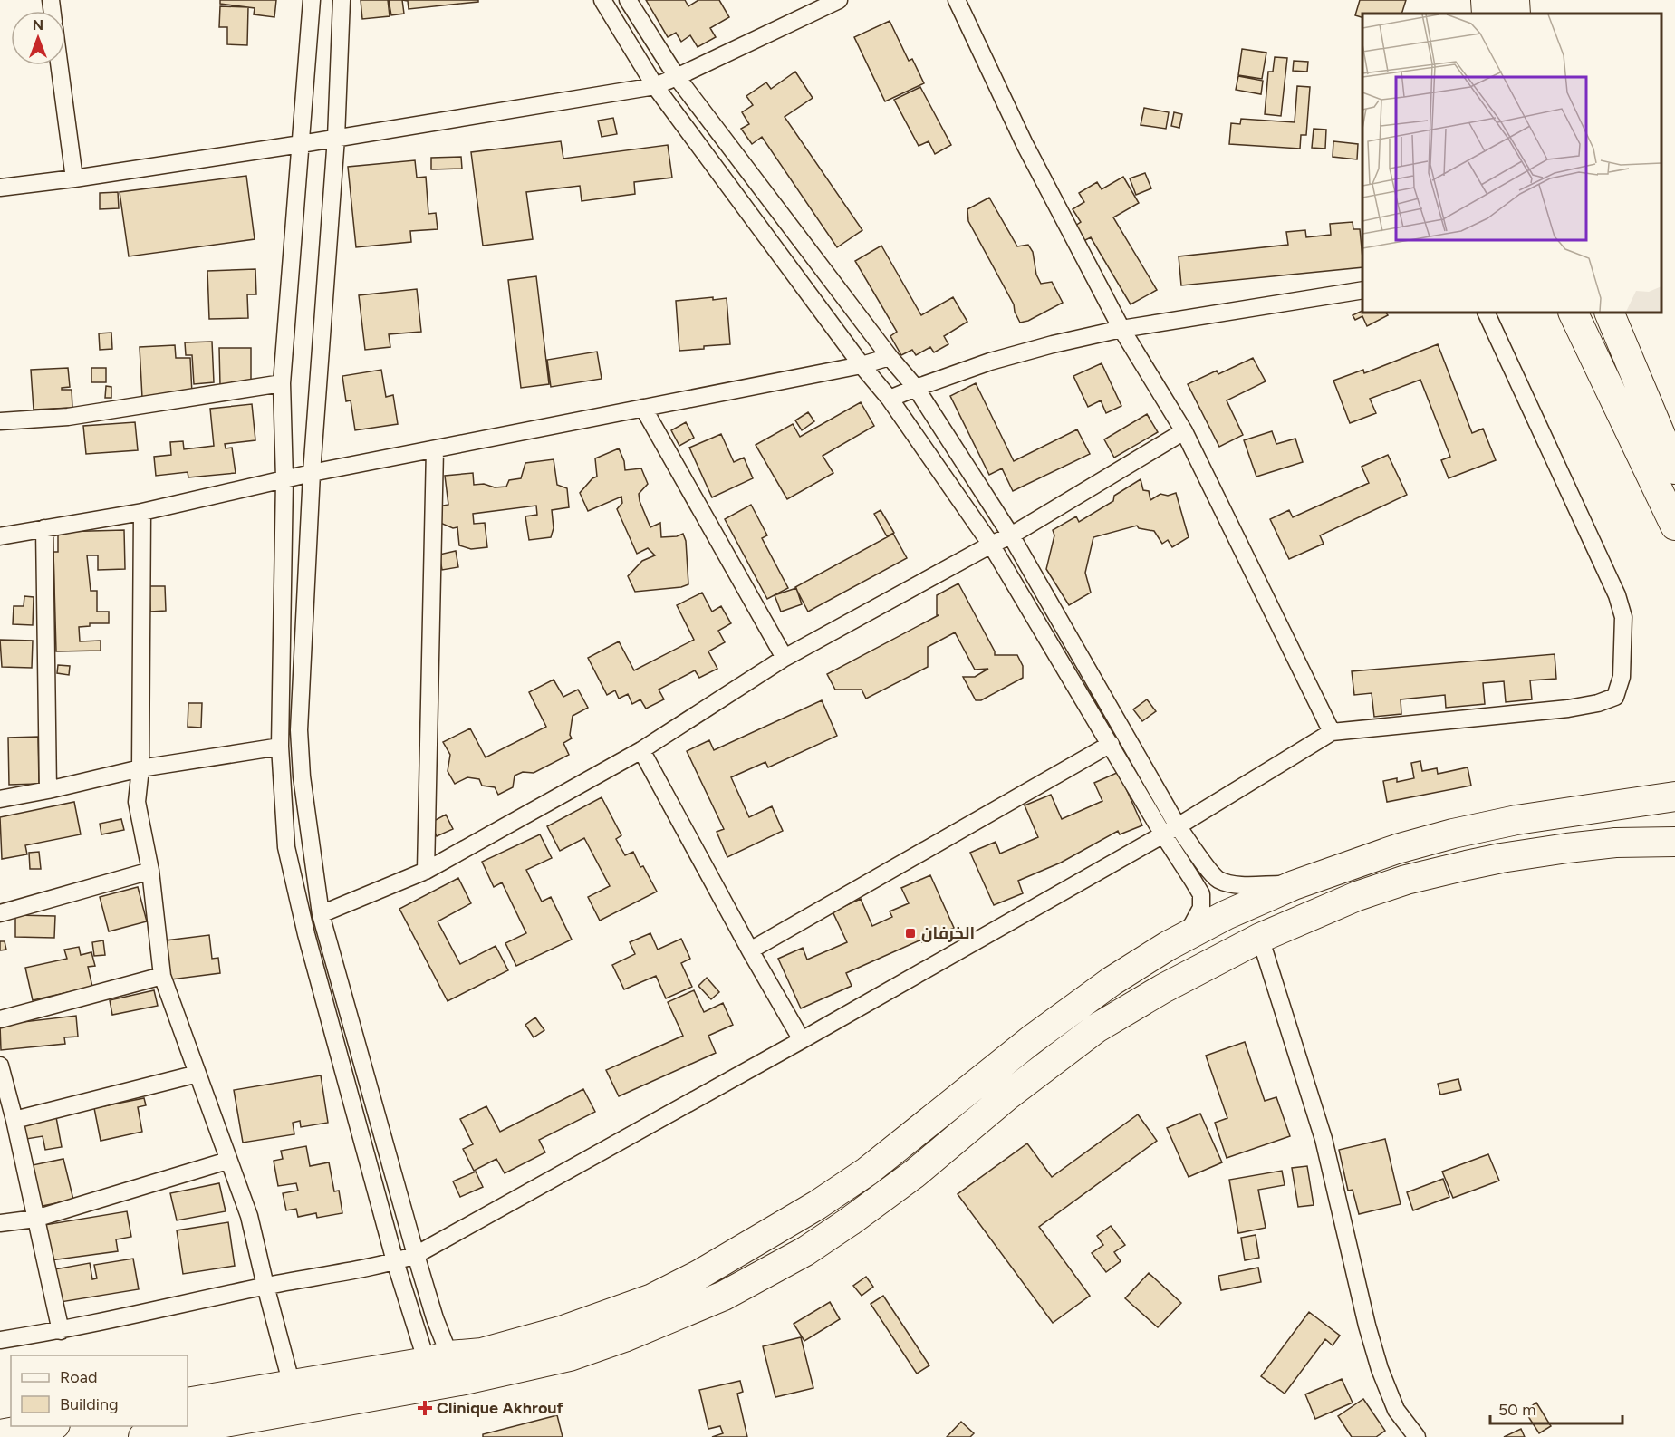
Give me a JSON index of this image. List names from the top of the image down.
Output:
{
  "places": {
    "transit": ["الخرفان"],
    "health": ["Clinique Akhrouf"]
  },
  "legend": ["Road", "Building"],
  "scale_bar": "50 m",
  "north": "top"
}
